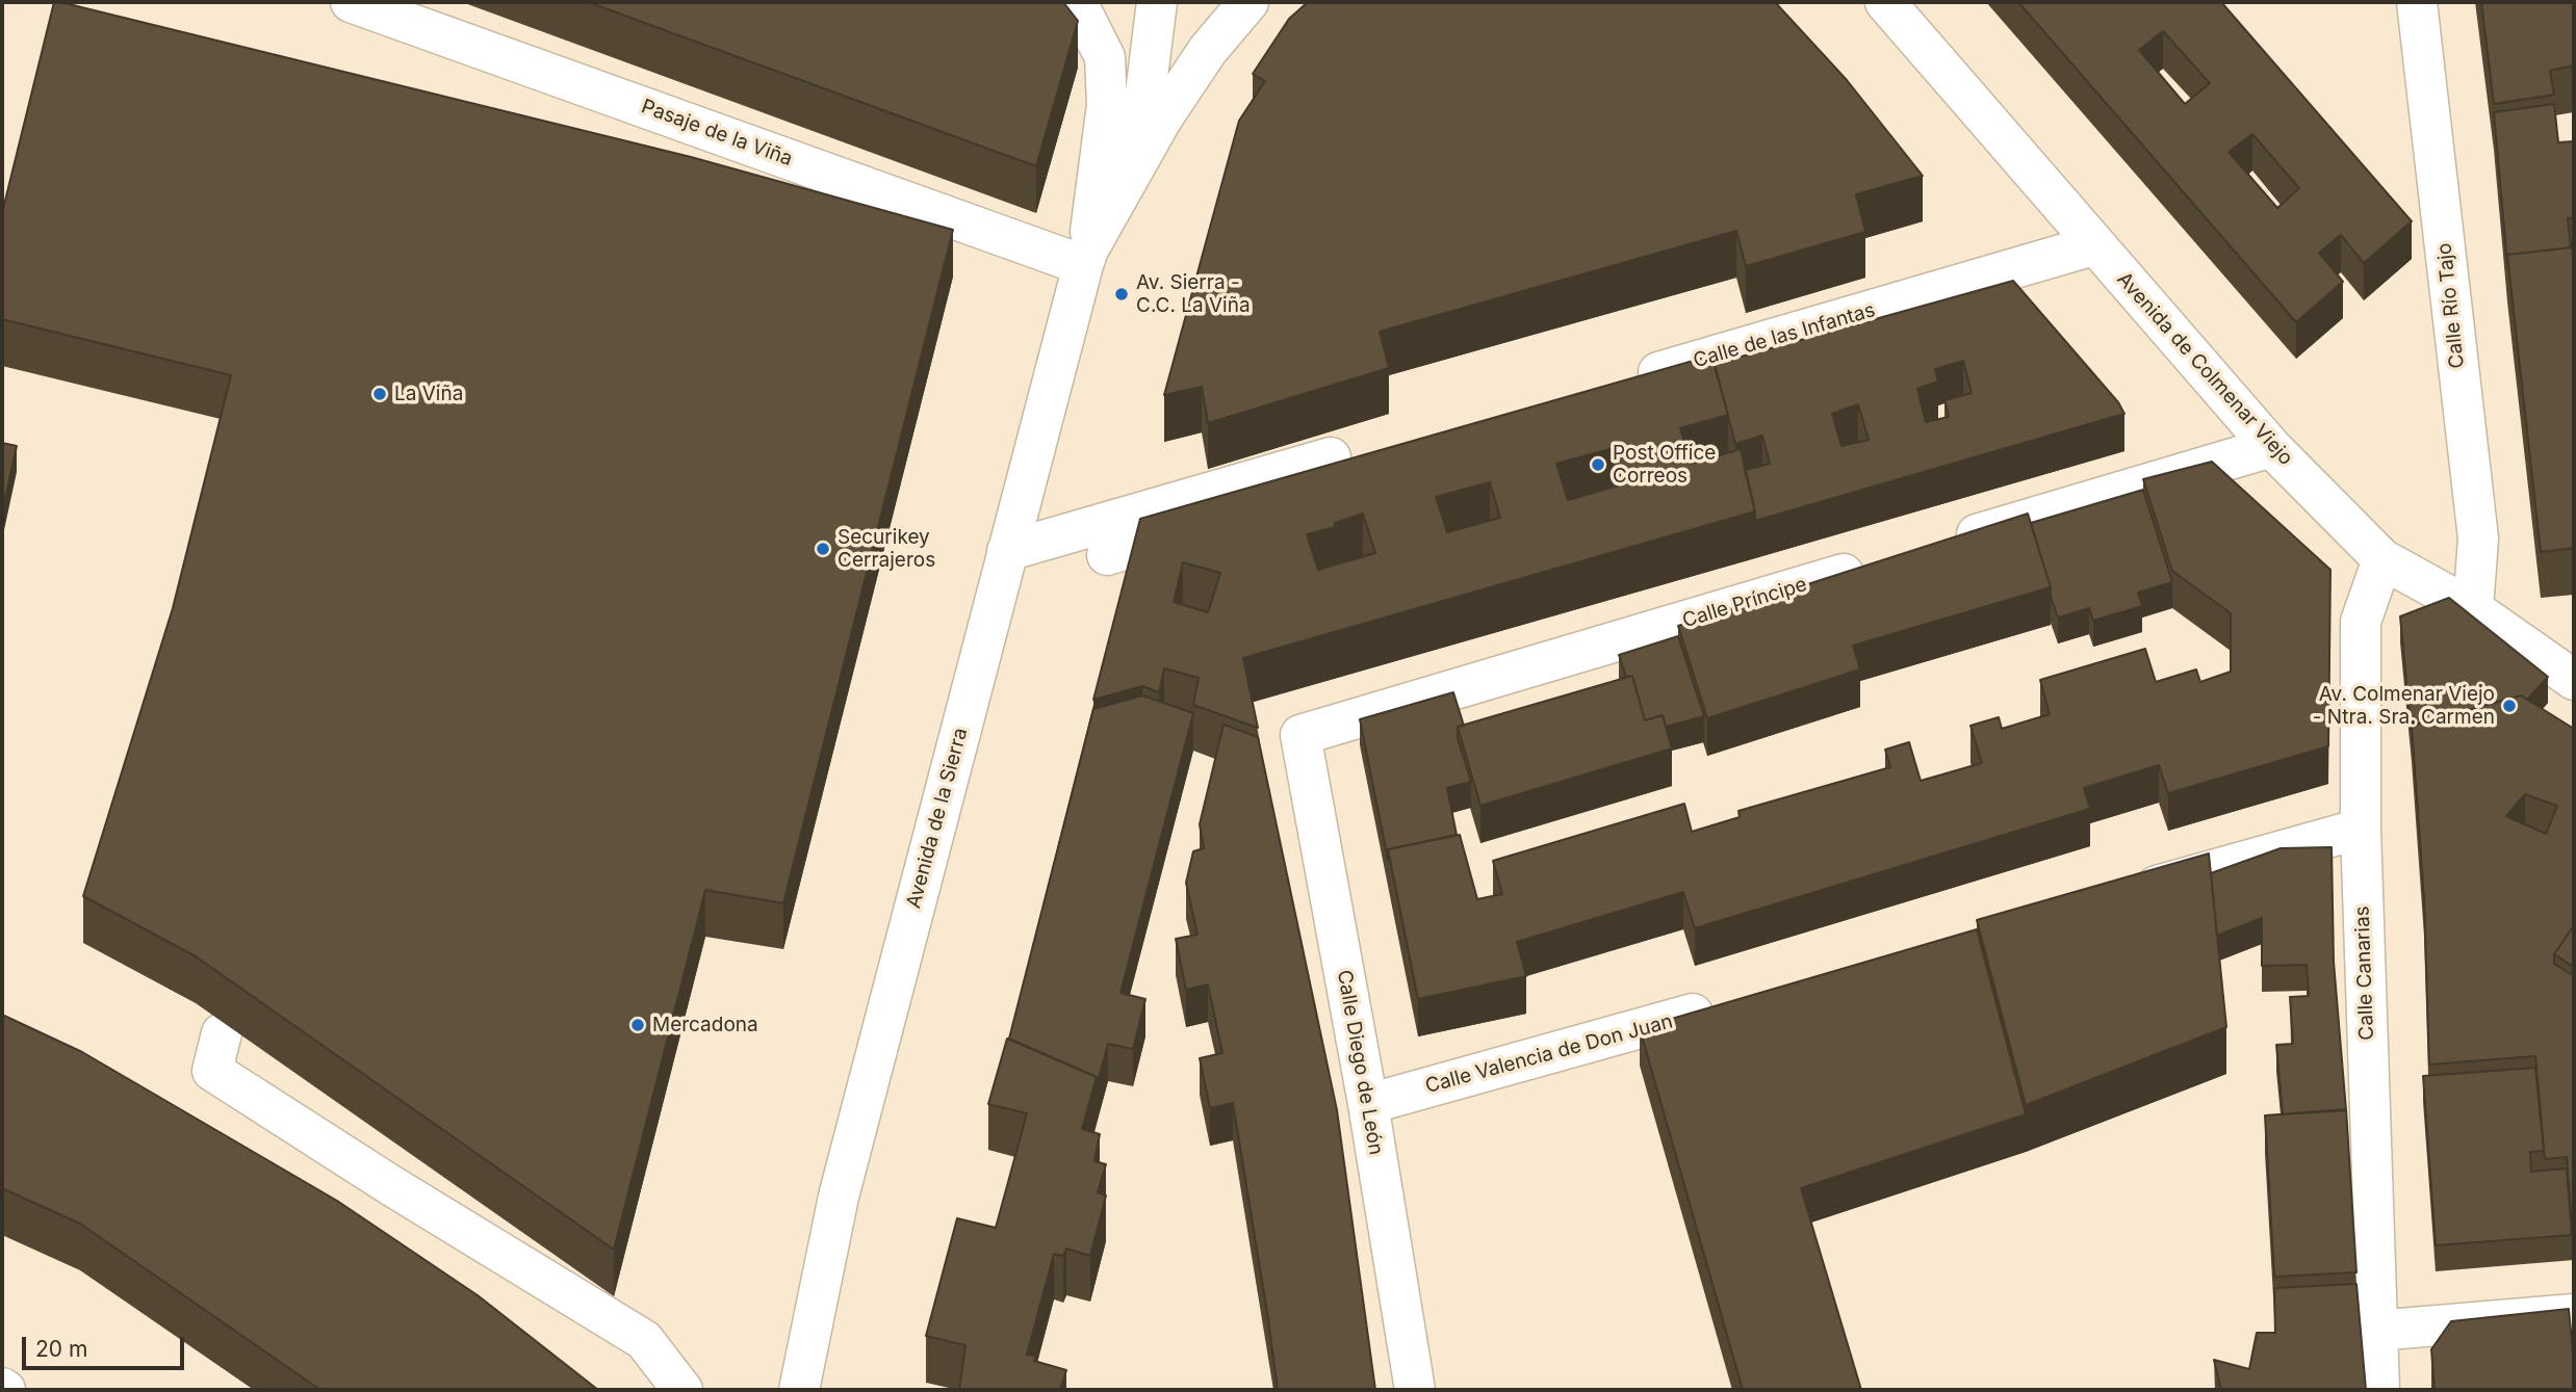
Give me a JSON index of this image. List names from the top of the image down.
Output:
{
  "streets": {
    "street": [
      "Pasaje de la Viña",
      "Calle Río Tajo",
      "Calle de las Infantas",
      "Avenida de Colmenar Viejo",
      "Calle Príncipe",
      "Avenida de la Sierra",
      "Calle Canarias",
      "Calle Valencia de Don Juan",
      "Calle Diego de León"
    ]
  },
  "crossings": [
    ["Pasaje de la Viña", "Avenida de la Sierra"],
    ["Calle Río Tajo", "Avenida de Colmenar Viejo"],
    ["Calle de las Infantas", "Avenida de Colmenar Viejo"],
    ["Avenida de Colmenar Viejo", "Calle Canarias"],
    ["Calle Príncipe", "Calle Diego de León"],
    ["Calle Valencia de Don Juan", "Calle Diego de León"]
  ],
  "places": [
    "Av. Sierra - C.C. La Viña",
    "La Viña",
    "Post Office Correos",
    "Securikey Cerrajeros",
    "Av. Colmenar Viejo - Ntra. Sra. Carmen",
    "Mercadona"
  ],
  "scale_bar": "20 m"
}
